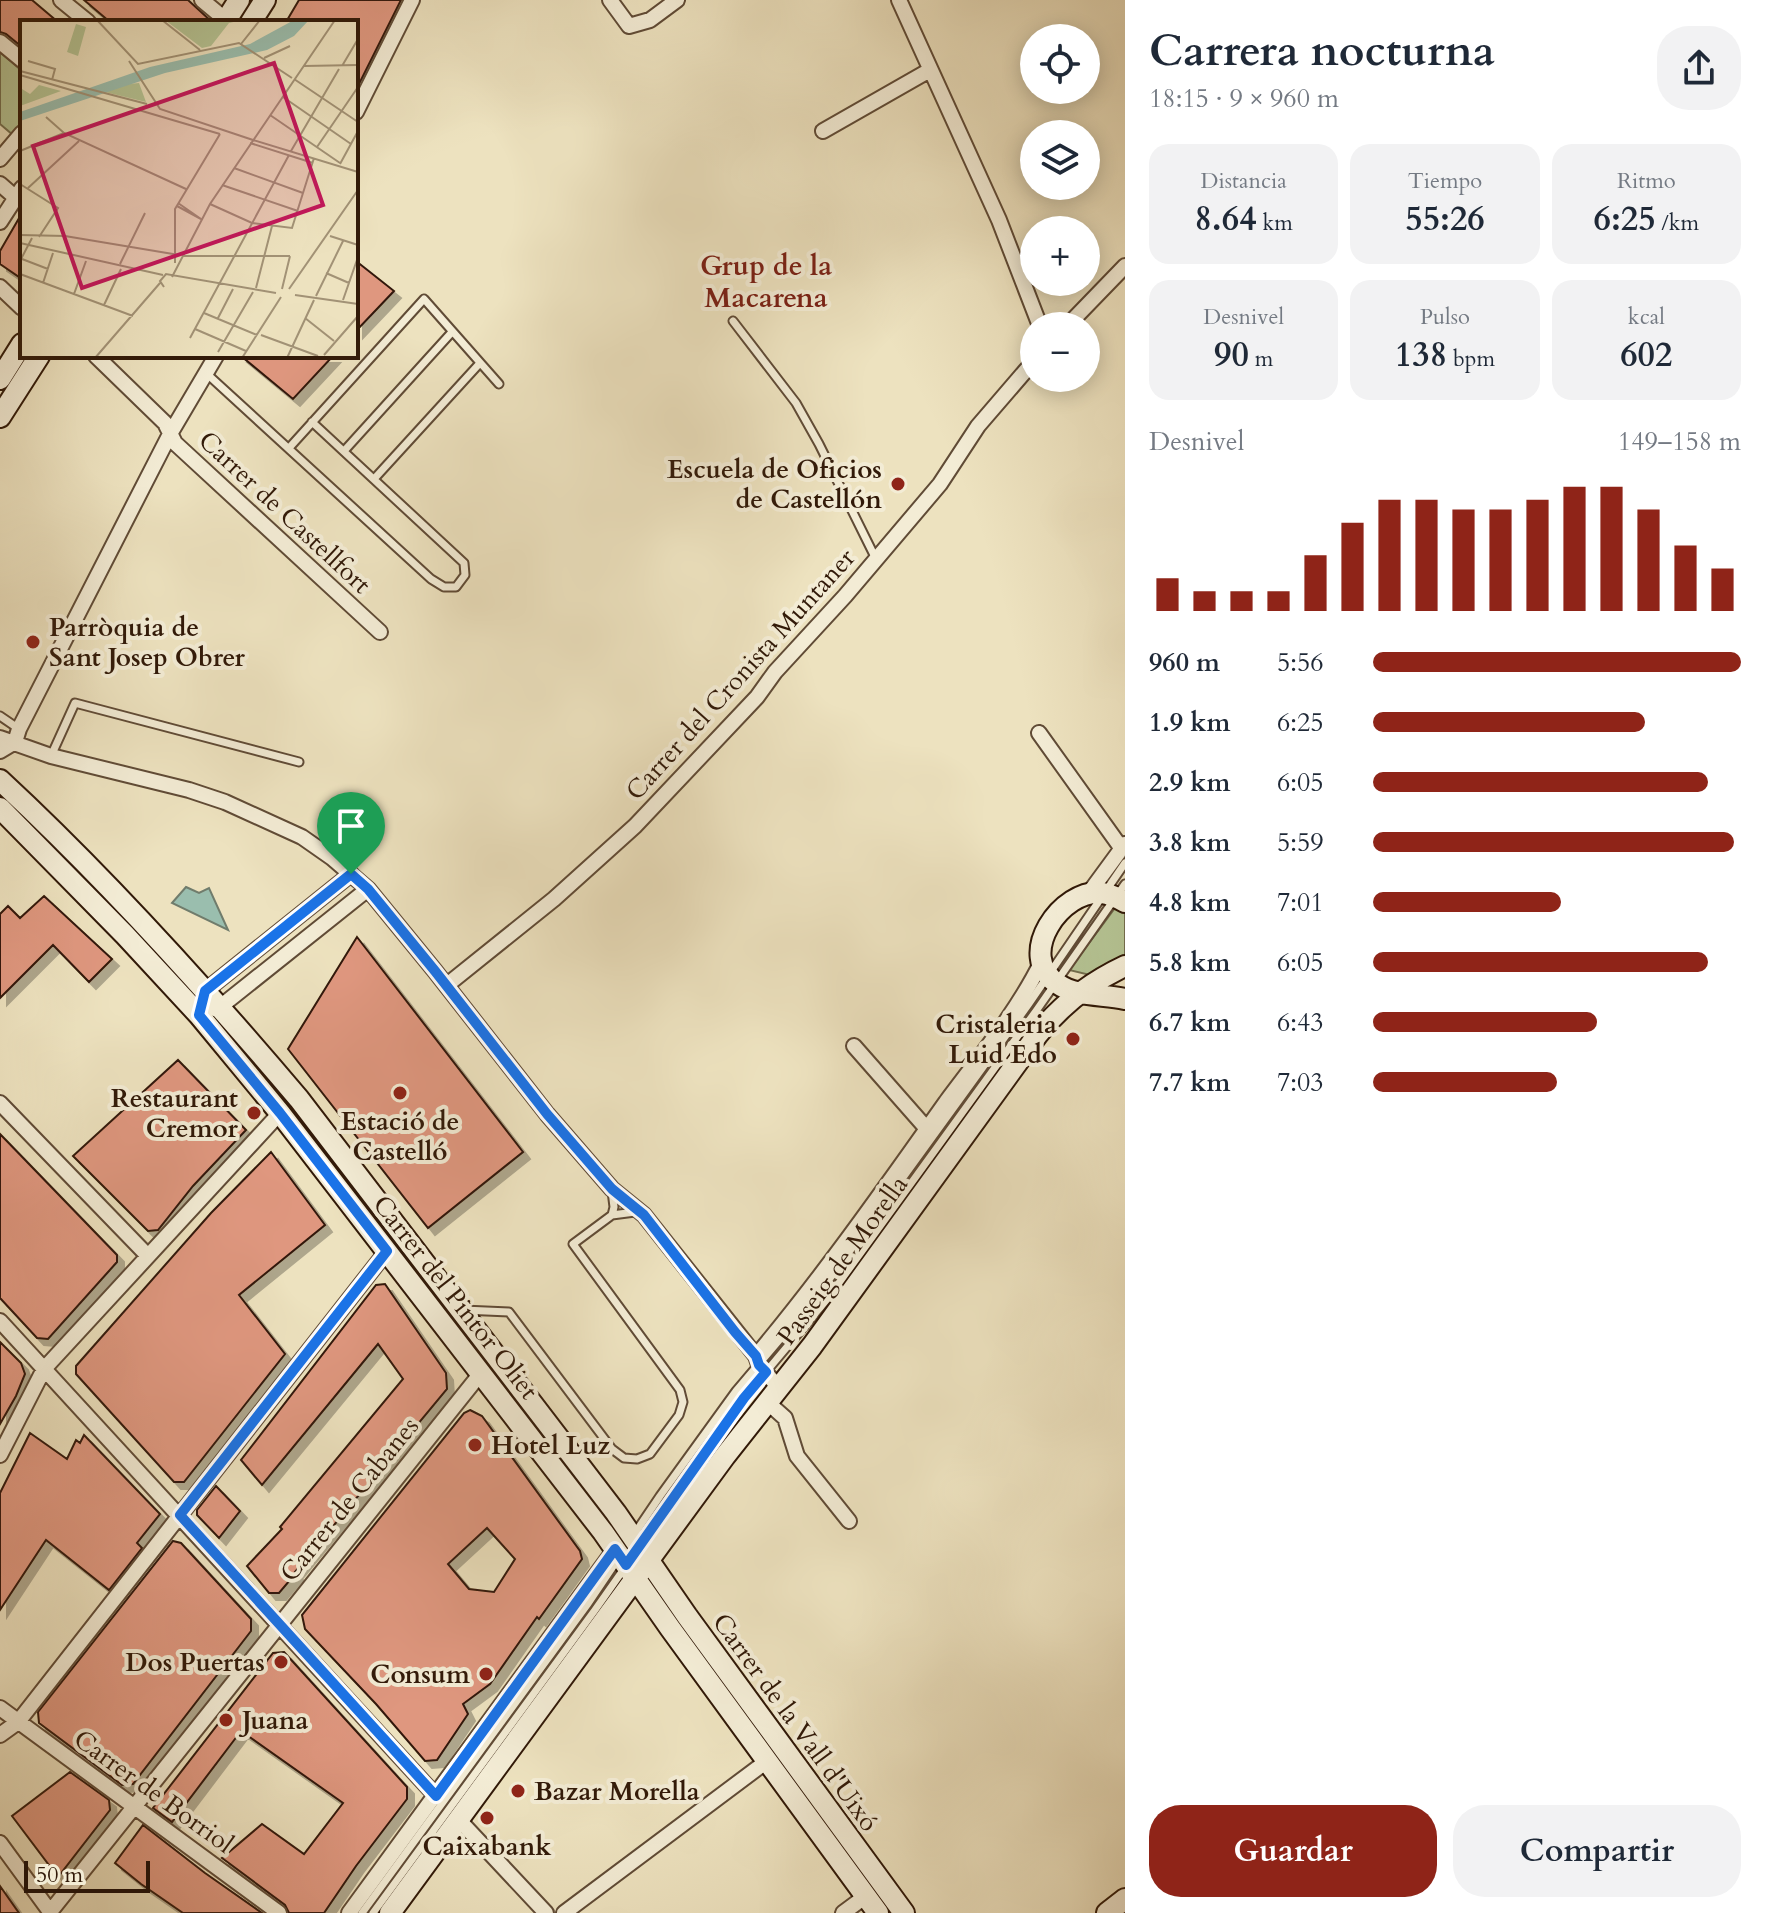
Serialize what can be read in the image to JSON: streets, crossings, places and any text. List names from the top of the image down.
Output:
{
  "streets": {
    "main road": ["Passeig de Morella", "Carrer del Pintor Oliet", "Carrer de la Vall d'Uixó"],
    "street": [
      "Carrer de Castellfort",
      "Carrer del Cronista Muntaner",
      "Carrer de Cabanes",
      "Carrer de Borriol"
    ]
  },
  "crossings": [
    ["Passeig de Morella", "Carrer del Pintor Oliet"],
    ["Passeig de Morella", "Carrer de la Vall d'Uixó"],
    ["Carrer del Pintor Oliet", "Carrer de Cabanes"],
    ["Carrer del Pintor Oliet", "Carrer de la Vall d'Uixó"],
    ["Carrer de Cabanes", "Carrer de Borriol"]
  ],
  "districts": ["Grup de la Macarena"],
  "places": [
    "Escuela de Oficios de Castellón",
    "Parròquia de Sant Josep Obrer",
    "Cristaleria Luid Edo",
    "Estació de Castelló",
    "Restaurant Cremor",
    "Hotel Luz",
    "Dos Puertas",
    "Consum",
    "Juana",
    "Bazar Morella",
    "Caixabank"
  ],
  "scale_bar": "50 m",
  "page": {
    "heading": ["Carrera nocturna", "18:15 · 9 × 960 m"],
    "map_buttons": ["+", "−"],
    "stats": [
      ["Distancia", "8.64 km"],
      ["Tiempo", "55:26"],
      ["Ritmo", "6:25 /km"],
      ["Desnivel", "90 m"],
      ["Pulso", "138 bpm"],
      ["kcal", "602"]
    ],
    "chart": ["Desnivel", "149–158 m"],
    "list": [
      {
        "name": "960 m",
        "note": "5:56"
      },
      {
        "name": "1.9 km",
        "note": "6:25"
      },
      {
        "name": "2.9 km",
        "note": "6:05"
      },
      {
        "name": "3.8 km",
        "note": "5:59"
      },
      {
        "name": "4.8 km",
        "note": "7:01"
      },
      {
        "name": "5.8 km",
        "note": "6:05"
      },
      {
        "name": "6.7 km",
        "note": "6:43"
      },
      {
        "name": "7.7 km",
        "note": "7:03"
      }
    ],
    "buttons": ["Guardar", "Compartir"],
    "scale": "50 m"
  }
}
